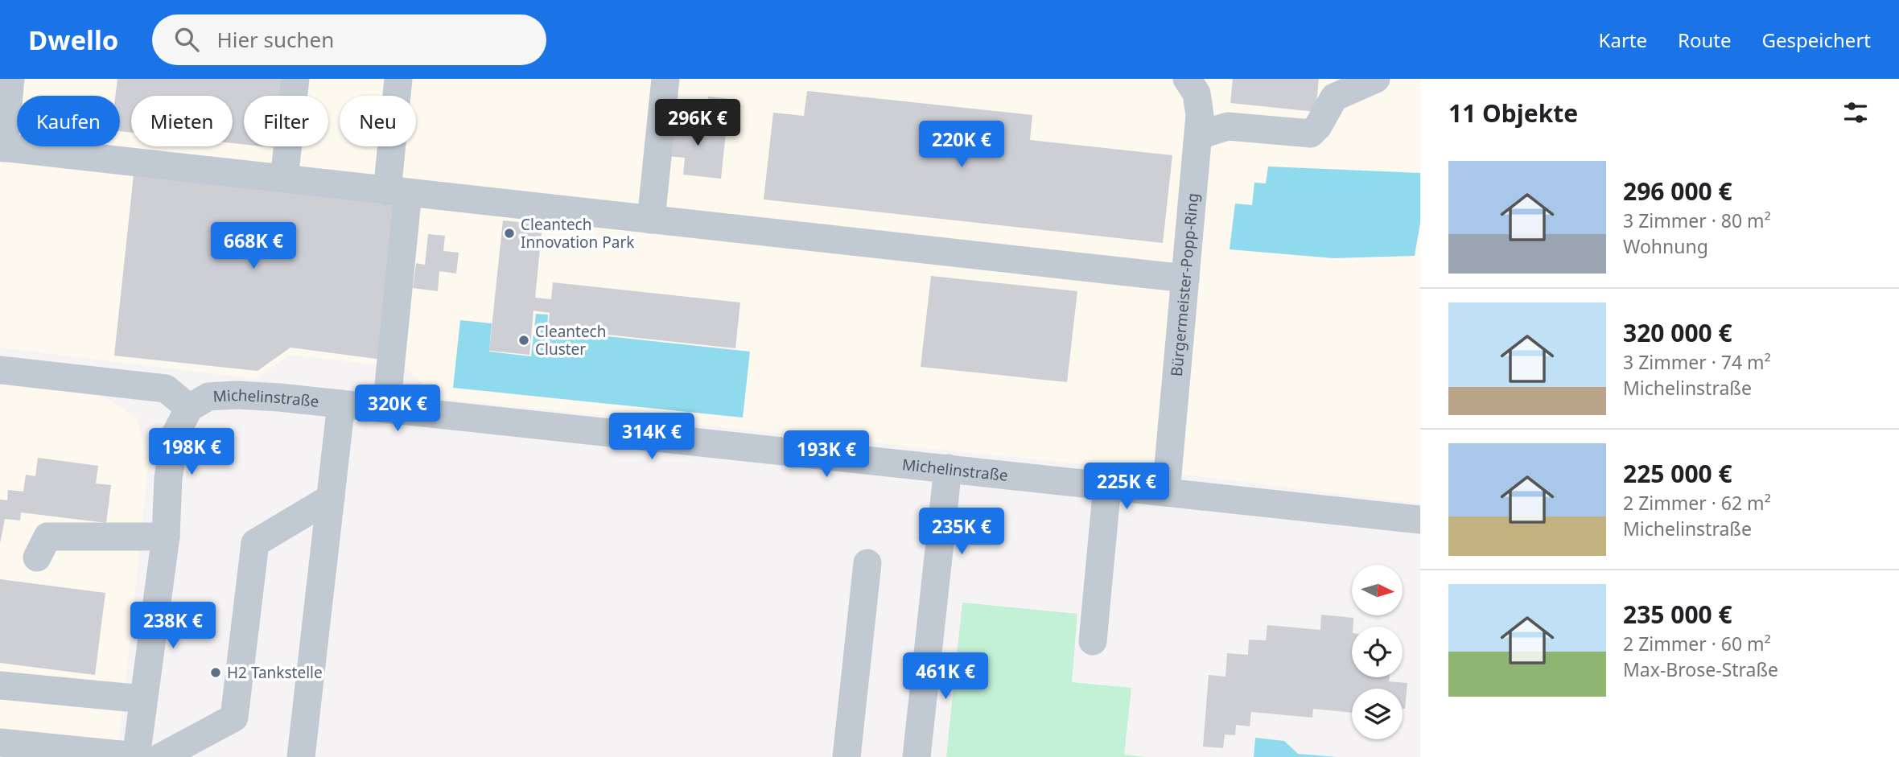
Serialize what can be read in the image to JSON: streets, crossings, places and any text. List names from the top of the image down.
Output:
{
  "streets": {
    "street": ["Bürgermeister-Popp-Ring", "Michelinstraße"]
  },
  "crossings": [
    ["Bürgermeister-Popp-Ring", "Michelinstraße"]
  ],
  "places": ["Cleantech Innovation Park", "Cleantech Cluster", "H2 Tankstelle"],
  "north": "right",
  "page": {
    "header": "Dwello",
    "search": "Hier suchen",
    "nav": ["Karte", "Route", "Gespeichert"],
    "heading": "11 Objekte",
    "chip": [
      "Kaufen",
      "Mieten",
      "Filter",
      "Neu"
    ],
    "price": [
      "296K €",
      "220K €",
      "668K €",
      "320K €",
      "314K €",
      "198K €",
      "193K €",
      "225K €",
      "235K €",
      "238K €",
      "461K €"
    ],
    "list": [
      {
        "name": "296 000 €",
        "note": "3 Zimmer · 80 m² · Wohnung"
      },
      {
        "name": "320 000 €",
        "note": "3 Zimmer · 74 m² · Michelinstraße"
      },
      {
        "name": "225 000 €",
        "note": "2 Zimmer · 62 m² · Michelinstraße"
      },
      {
        "name": "235 000 €",
        "note": "2 Zimmer · 60 m² · Max-Brose-Straße"
      }
    ]
  }
}
